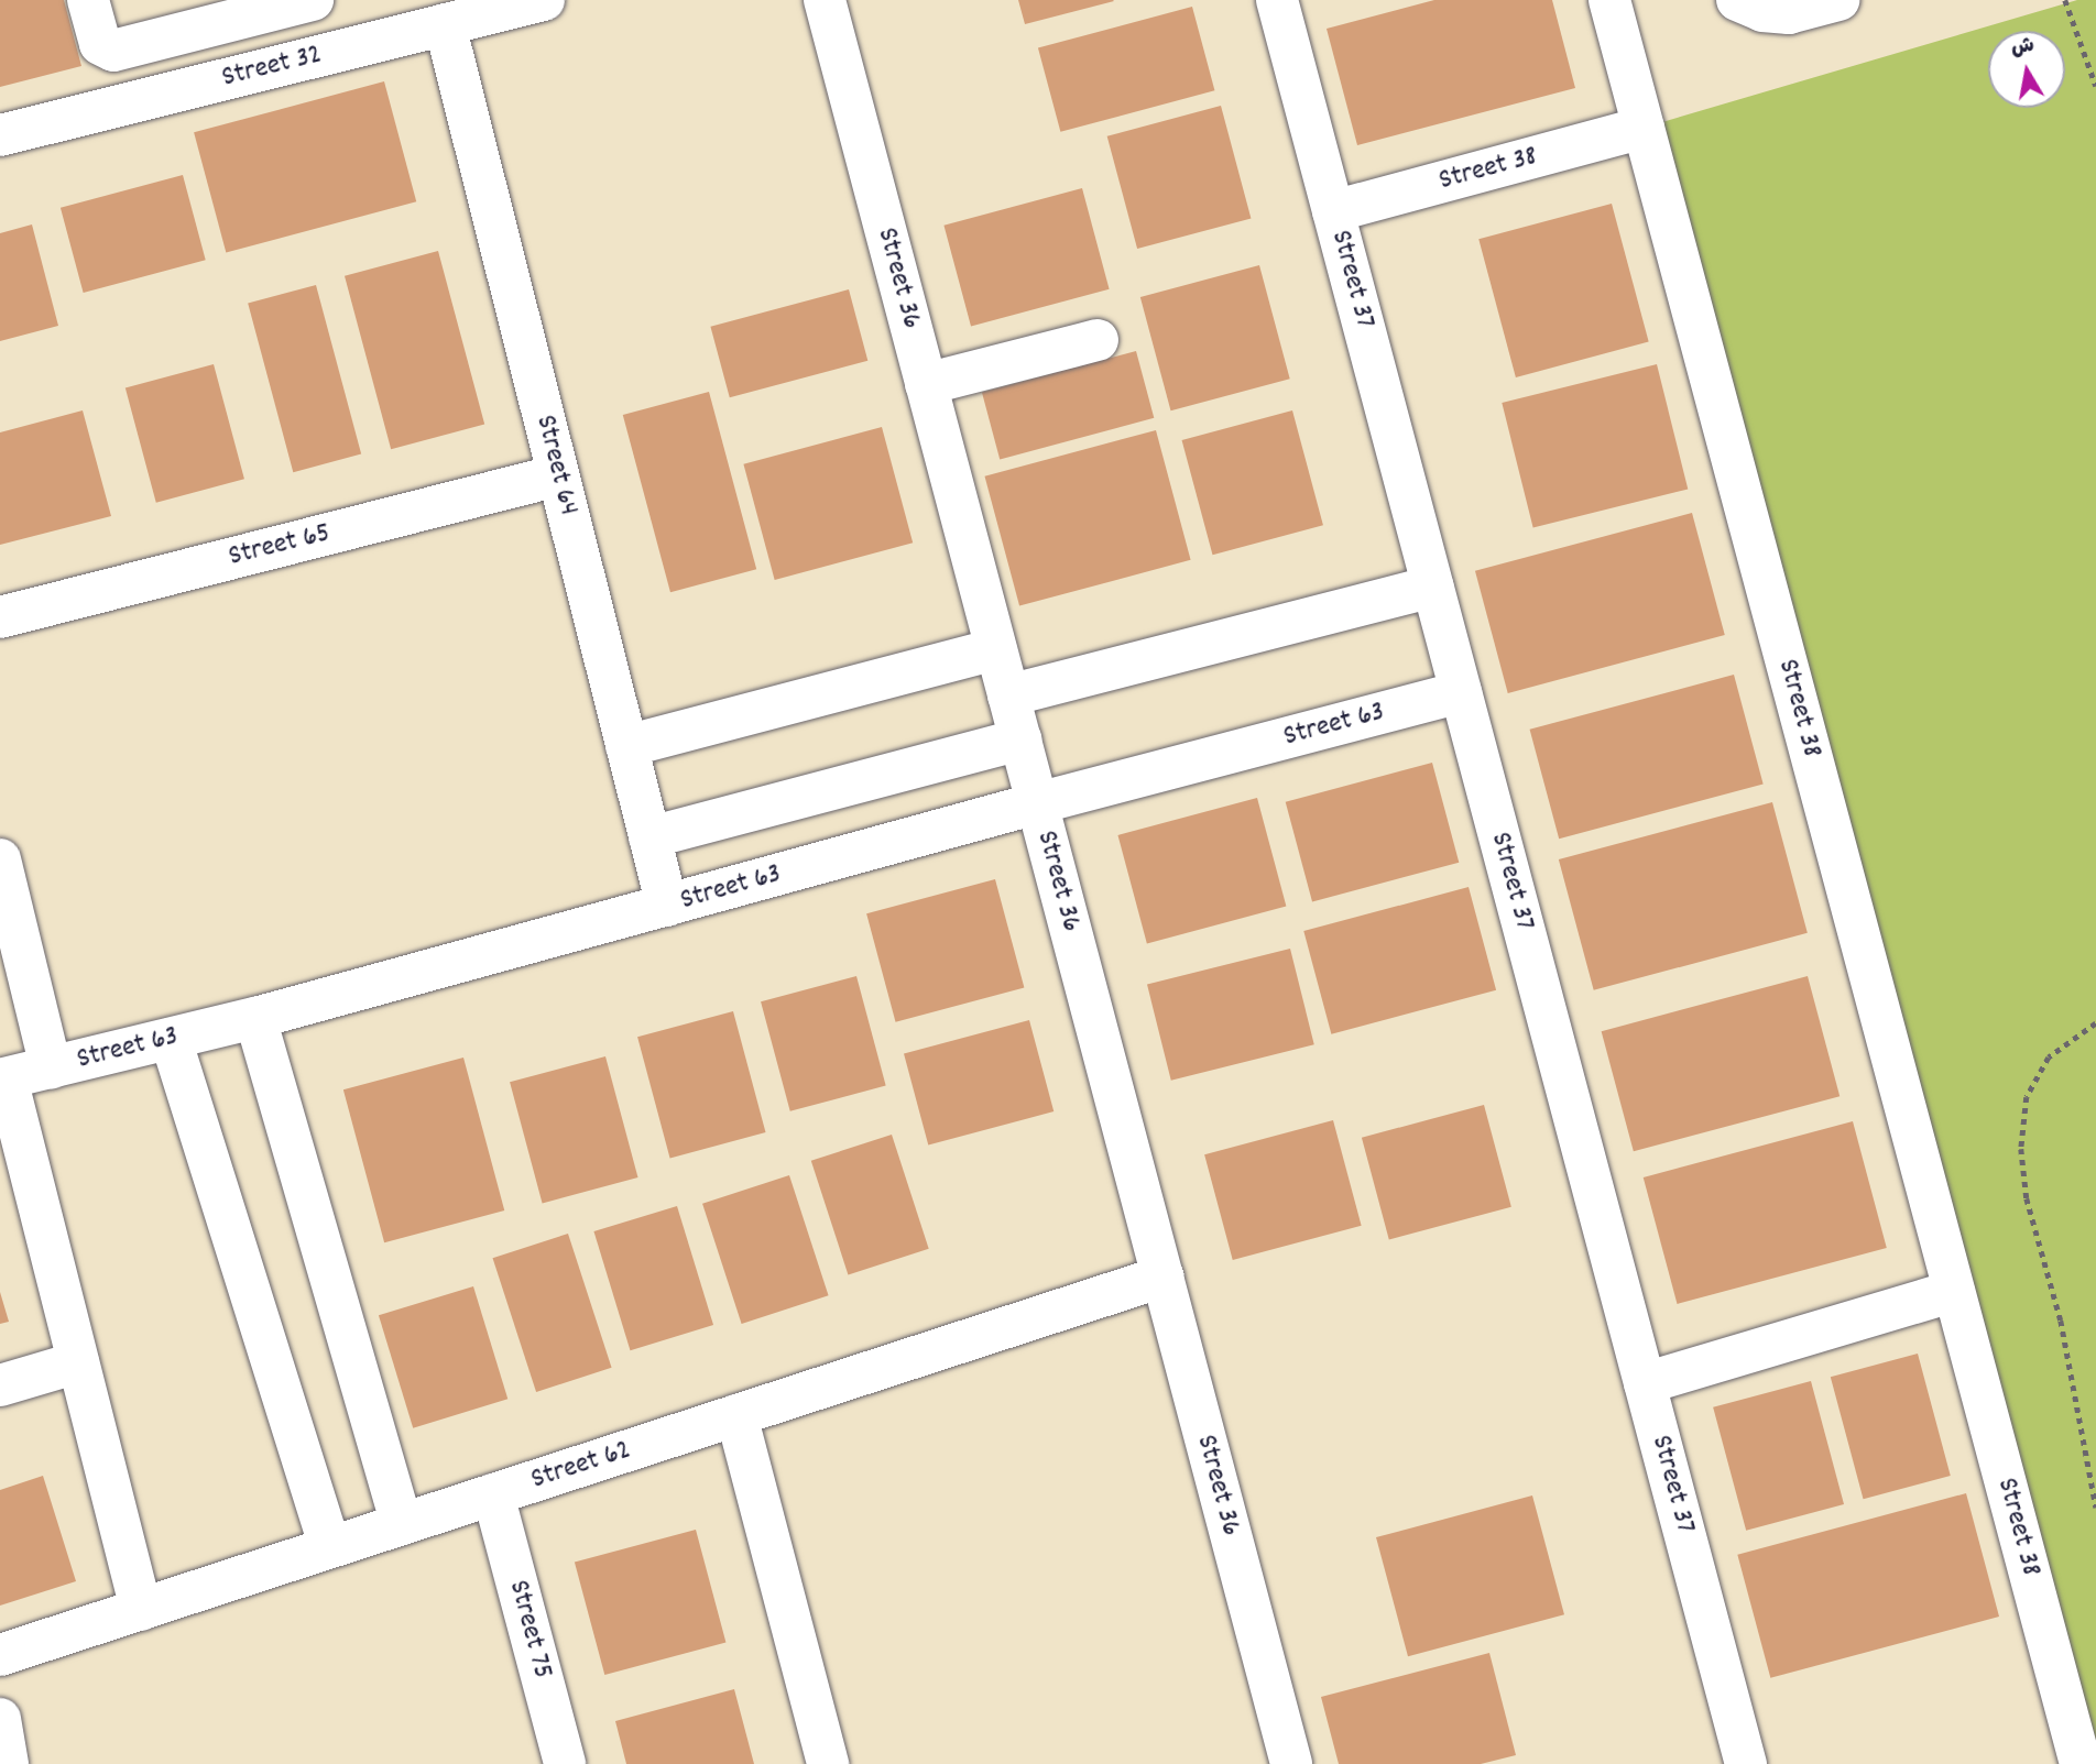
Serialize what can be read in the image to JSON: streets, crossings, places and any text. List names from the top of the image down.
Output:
{
  "streets": {
    "street": [
      "Street 32",
      "Street 38",
      "Street 36",
      "Street 37",
      "Street 64",
      "Street 65",
      "Street 63",
      "Street 62",
      "Street 75"
    ]
  },
  "crossings": [
    ["Street 32", "Street 64"],
    ["Street 38", "Street 37"],
    ["Street 36", "Street 63"],
    ["Street 36", "Street 62"],
    ["Street 37", "Street 63"],
    ["Street 64", "Street 65"],
    ["Street 64", "Street 63"],
    ["Street 62", "Street 75"]
  ],
  "north": "top"
}
